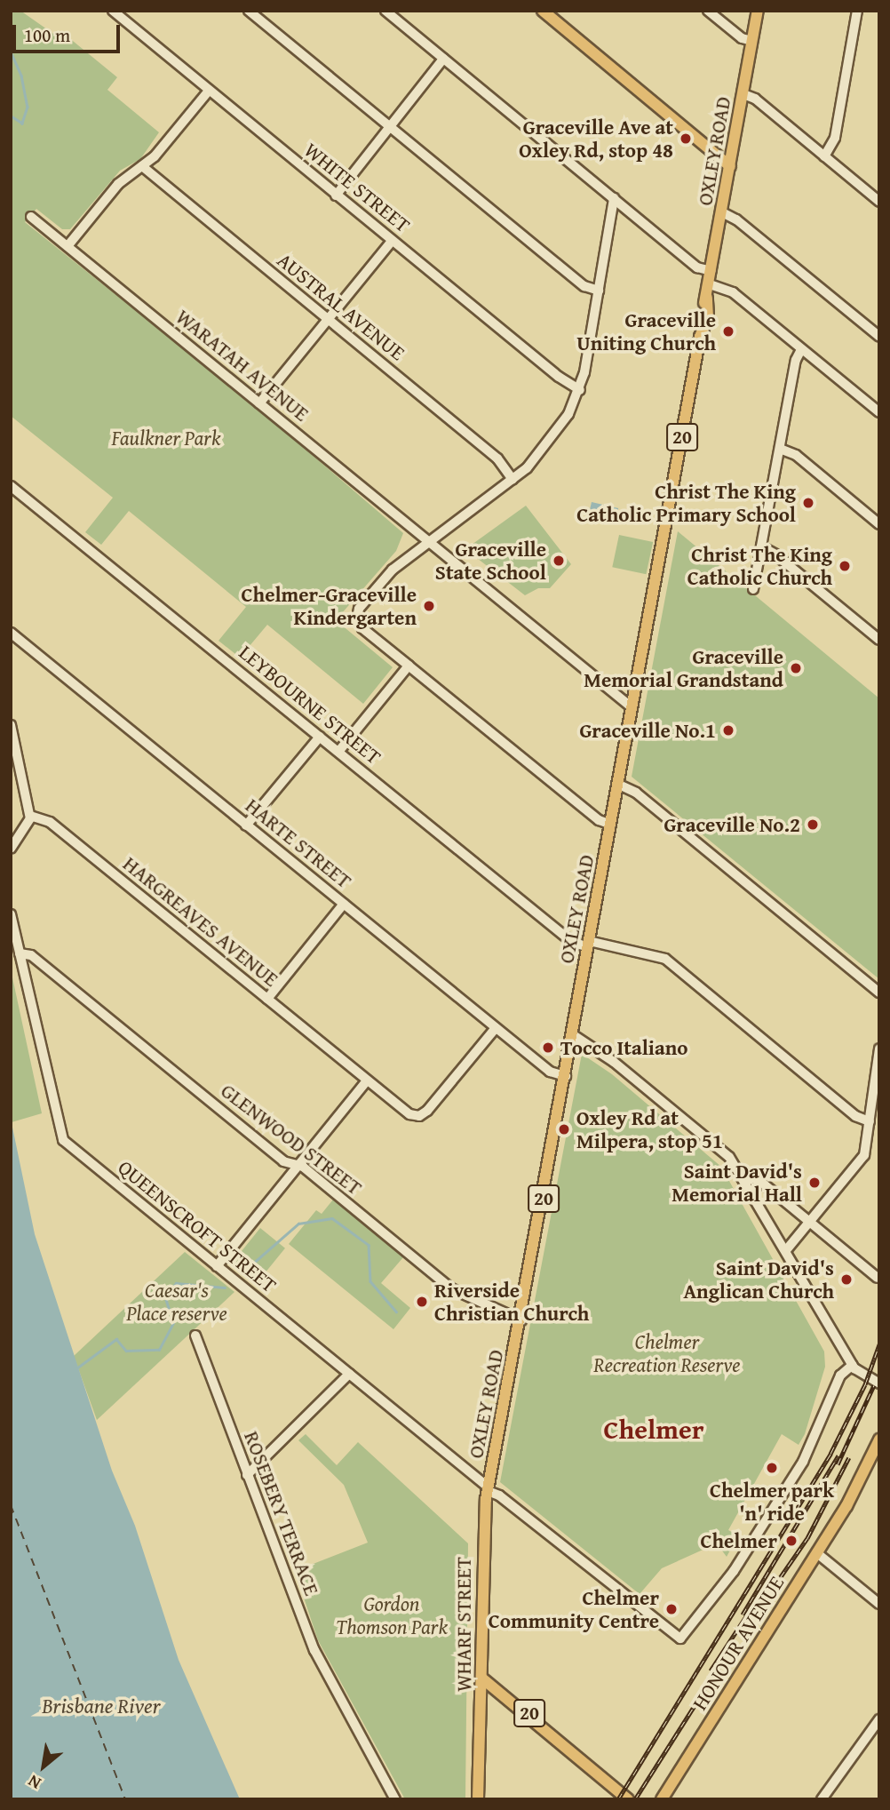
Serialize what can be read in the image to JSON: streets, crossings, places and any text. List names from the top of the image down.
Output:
{
  "streets": {
    "main road": [
      "OXLEY ROAD",
      "20",
      "WHARF STREET",
      "HONOUR AVENUE"
    ],
    "street": [
      "WHITE STREET",
      "AUSTRAL AVENUE",
      "WARATAH AVENUE",
      "LEYBOURNE STREET",
      "HARTE STREET",
      "HARGREAVES AVENUE",
      "GLENWOOD STREET",
      "QUEENSCROFT STREET",
      "ROSEBERY TERRACE"
    ]
  },
  "crossings": [
    ["OXLEY ROAD", "WARATAH AVENUE"],
    ["OXLEY ROAD", "LEYBOURNE STREET"],
    ["OXLEY ROAD", "HARTE STREET"],
    ["OXLEY ROAD", "GLENWOOD STREET"],
    ["OXLEY ROAD", "QUEENSCROFT STREET"],
    ["OXLEY ROAD", "WHARF STREET"],
    ["20", "WHARF STREET"],
    ["HARTE STREET", "HARGREAVES AVENUE"],
    ["GLENWOOD STREET", "QUEENSCROFT STREET"],
    ["QUEENSCROFT STREET", "WHARF STREET"]
  ],
  "districts": ["Chelmer"],
  "water": ["Brisbane River"],
  "parks": [
    "Faulkner Park",
    "Caesar's Place reserve",
    "Chelmer Recreation Reserve",
    "Gordon Thomson Park"
  ],
  "places": [
    "Graceville Ave at Oxley Rd, stop 48",
    "Graceville Uniting Church",
    "Christ The King Catholic Primary School",
    "Graceville State School",
    "Christ The King Catholic Church",
    "Chelmer-Graceville Kindergarten",
    "Graceville Memorial Grandstand",
    "Graceville No.1",
    "Graceville No.2",
    "Tocco Italiano",
    "Oxley Rd at Milpera, stop 51",
    "Saint David's Memorial Hall",
    "Saint David's Anglican Church",
    "Riverside Christian Church",
    "Chelmer park 'n' ride",
    "Chelmer",
    "Chelmer Community Centre"
  ],
  "scale_bar": "100 m",
  "north": "bottom left"
}
